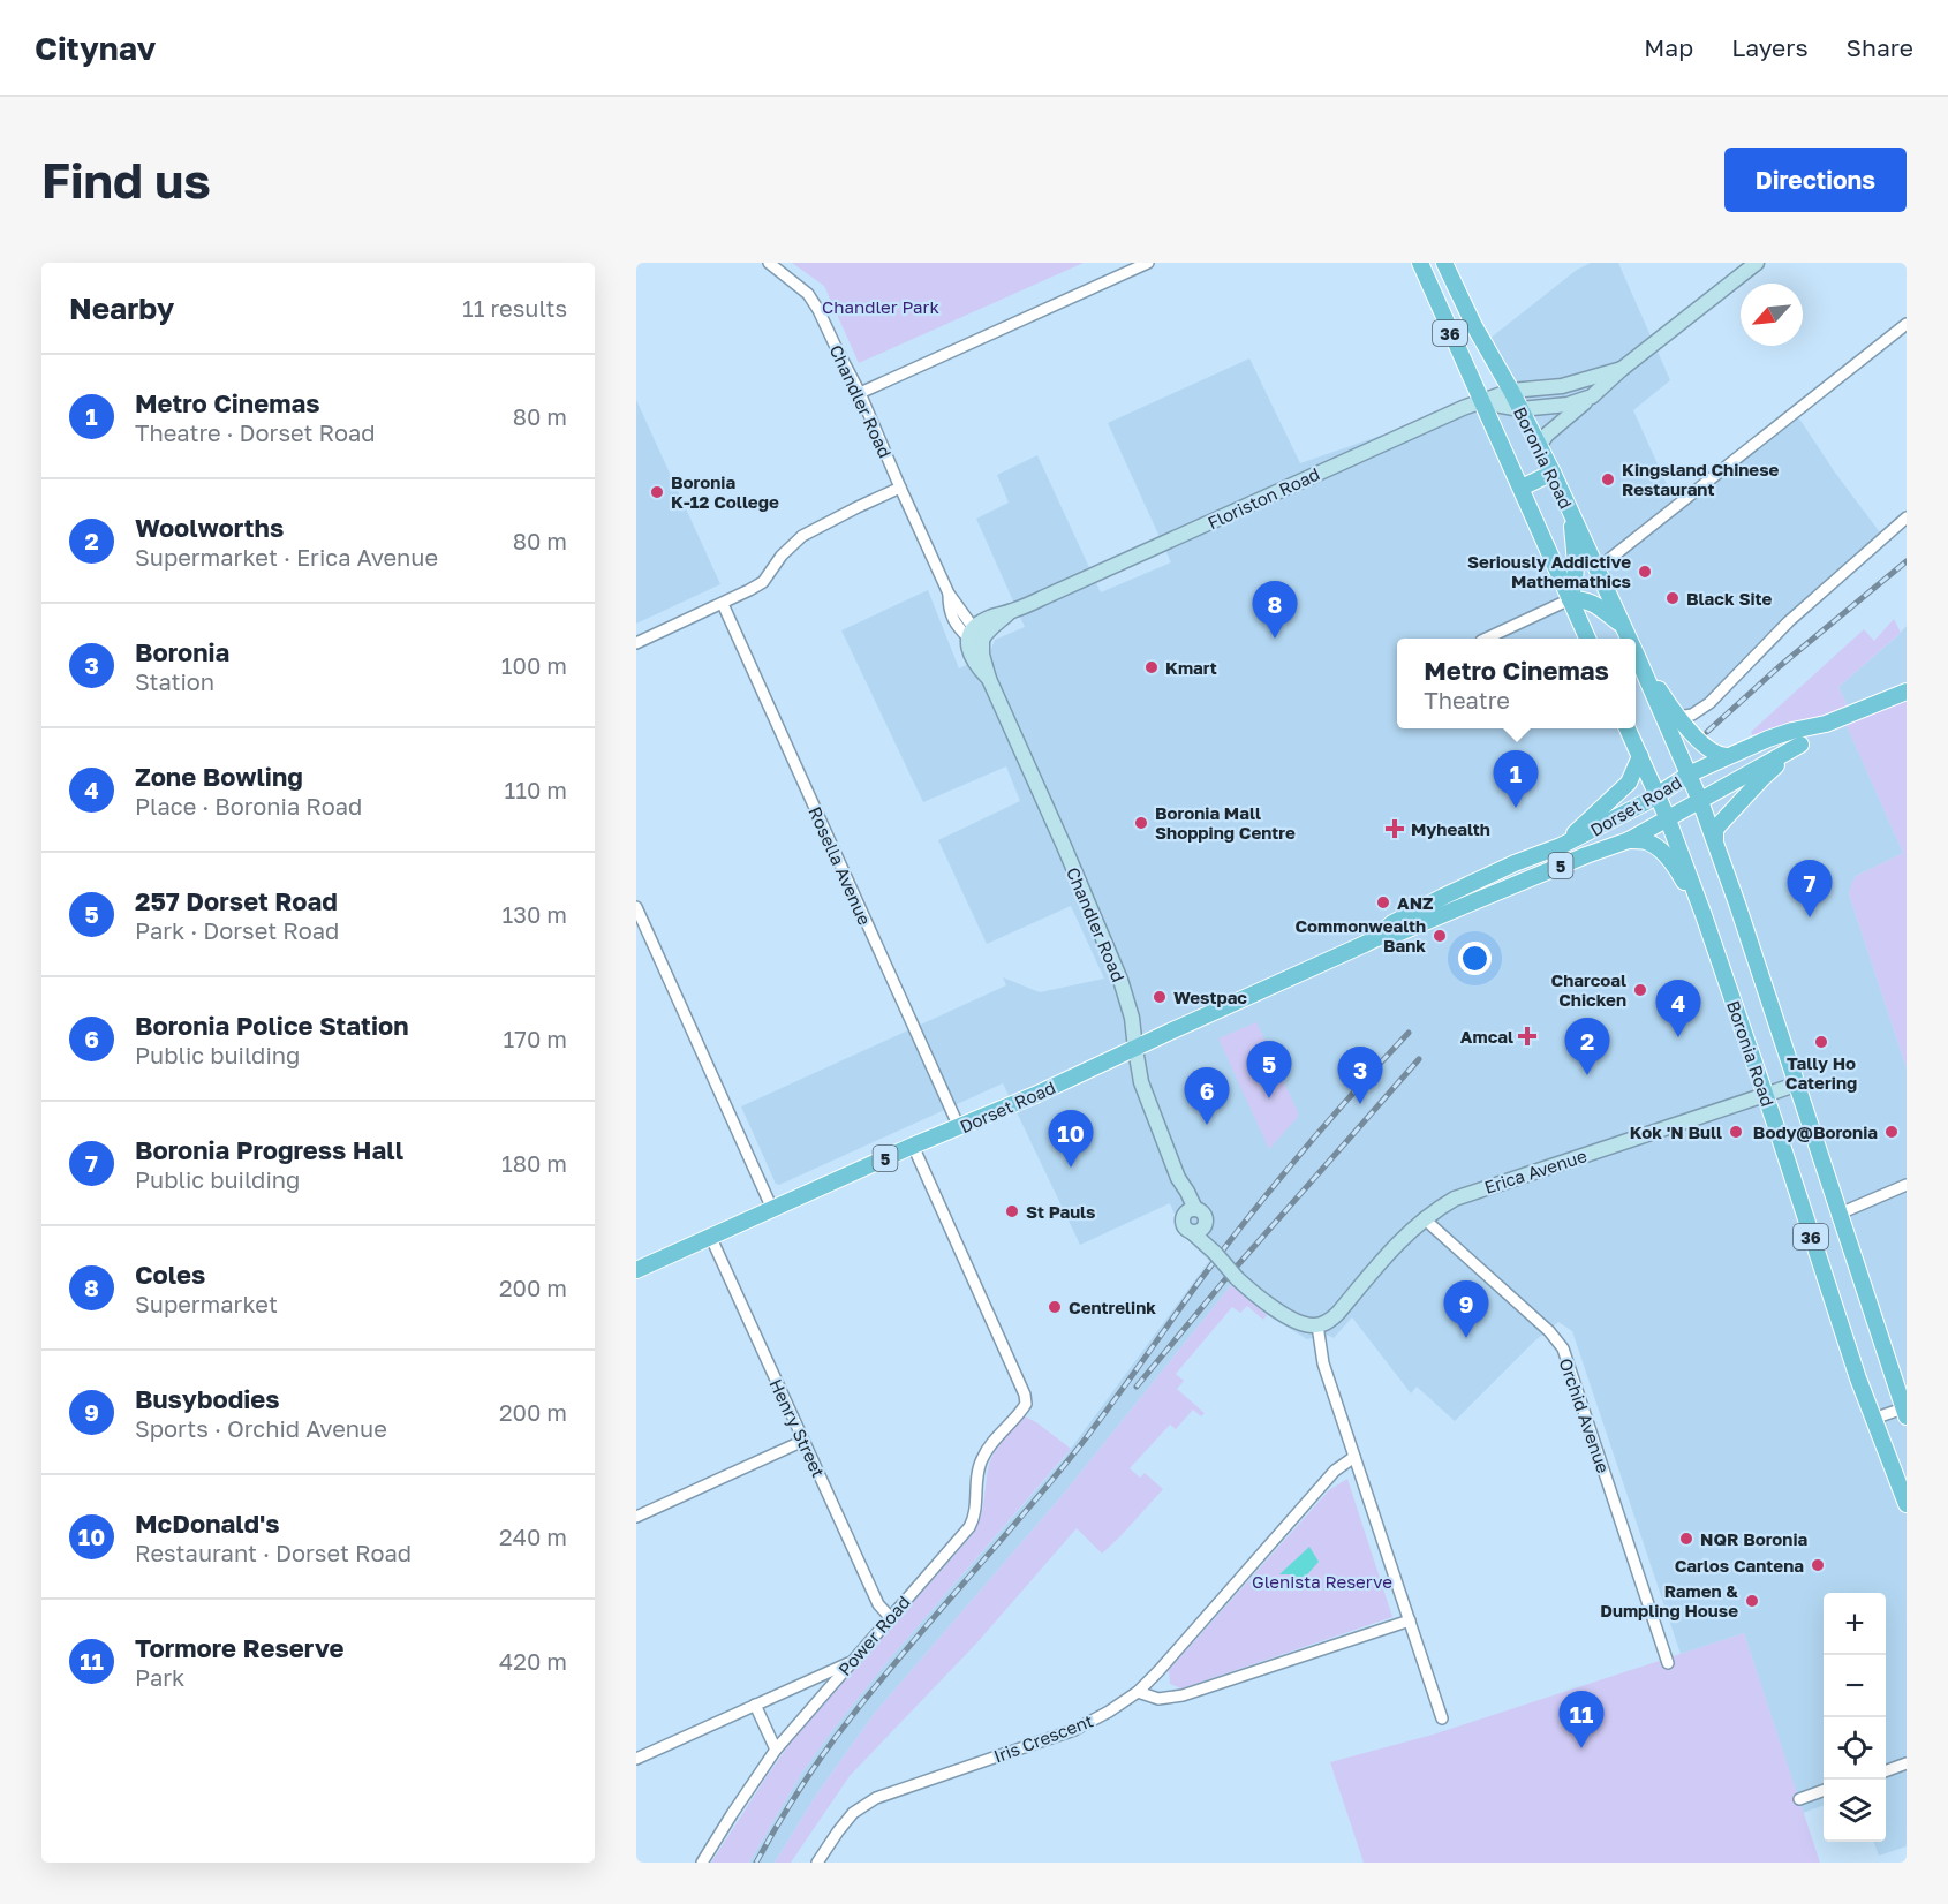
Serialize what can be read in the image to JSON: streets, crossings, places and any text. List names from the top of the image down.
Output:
{
  "streets": {
    "main road": [
      "36",
      "Chandler Road",
      "Boronia Road",
      "Floriston Road",
      "Dorset Road",
      "5",
      "Erica Avenue"
    ],
    "street": [
      "Rosella Avenue",
      "Orchid Avenue",
      "Henry Street",
      "Power Road",
      "Iris Crescent"
    ]
  },
  "crossings": [
    ["Chandler Road", "Floriston Road"],
    ["Chandler Road", "Dorset Road"],
    ["Boronia Road", "Floriston Road"],
    ["Boronia Road", "Dorset Road"],
    ["Boronia Road", "Erica Avenue"],
    ["Dorset Road", "Rosella Avenue"],
    ["Dorset Road", "Henry Street"],
    ["Dorset Road", "Power Road"],
    ["Erica Avenue", "Orchid Avenue"],
    ["Henry Street", "Power Road"]
  ],
  "parks": ["Chandler Park", "Glenista Reserve"],
  "places": {
    "other": [
      "Kingsland Chinese Restaurant",
      "Boronia K-12 College",
      "Seriously Addictive Mathemathics",
      "Black Site",
      "Kmart",
      "Boronia Mall Shopping Centre",
      "ANZ",
      "Commonwealth Bank",
      "Charcoal Chicken",
      "Westpac",
      "Tally Ho Catering",
      "Kok 'N Bull",
      "Body@Boronia",
      "St Pauls",
      "Centrelink",
      "NQR Boronia",
      "Carlos Cantena",
      "Ramen & Dumpling House"
    ],
    "health": ["Myhealth", "Amcal"]
  },
  "north": "bottom left",
  "page": {
    "header": "Citynav",
    "nav": ["Map", "Layers", "Share"],
    "buttons": "Directions",
    "title": "Find us",
    "heading": ["Nearby", "11 results"],
    "list": [
      {
        "mark": "1",
        "name": "Metro Cinemas",
        "note": "Theatre · Dorset Road",
        "value": "80 m"
      },
      {
        "mark": "2",
        "name": "Woolworths",
        "note": "Supermarket · Erica Avenue",
        "value": "80 m"
      },
      {
        "mark": "3",
        "name": "Boronia",
        "note": "Station",
        "value": "100 m"
      },
      {
        "mark": "4",
        "name": "Zone Bowling",
        "note": "Place · Boronia Road",
        "value": "110 m"
      },
      {
        "mark": "5",
        "name": "257 Dorset Road",
        "note": "Park · Dorset Road",
        "value": "130 m"
      },
      {
        "mark": "6",
        "name": "Boronia Police Station",
        "note": "Public building",
        "value": "170 m"
      },
      {
        "mark": "7",
        "name": "Boronia Progress Hall",
        "note": "Public building",
        "value": "180 m"
      },
      {
        "mark": "8",
        "name": "Coles",
        "note": "Supermarket",
        "value": "200 m"
      },
      {
        "mark": "9",
        "name": "Busybodies",
        "note": "Sports · Orchid Avenue",
        "value": "200 m"
      },
      {
        "mark": "10",
        "name": "McDonald's",
        "note": "Restaurant · Dorset Road",
        "value": "240 m"
      },
      {
        "mark": "11",
        "name": "Tormore Reserve",
        "note": "Park",
        "value": "420 m"
      }
    ],
    "pins": [
      "8",
      "1",
      "7",
      "4",
      "2",
      "5",
      "3",
      "6",
      "10",
      "9",
      "11"
    ],
    "popup": ["Metro Cinemas", "Theatre"],
    "map_buttons": ["+", "−"]
  }
}
